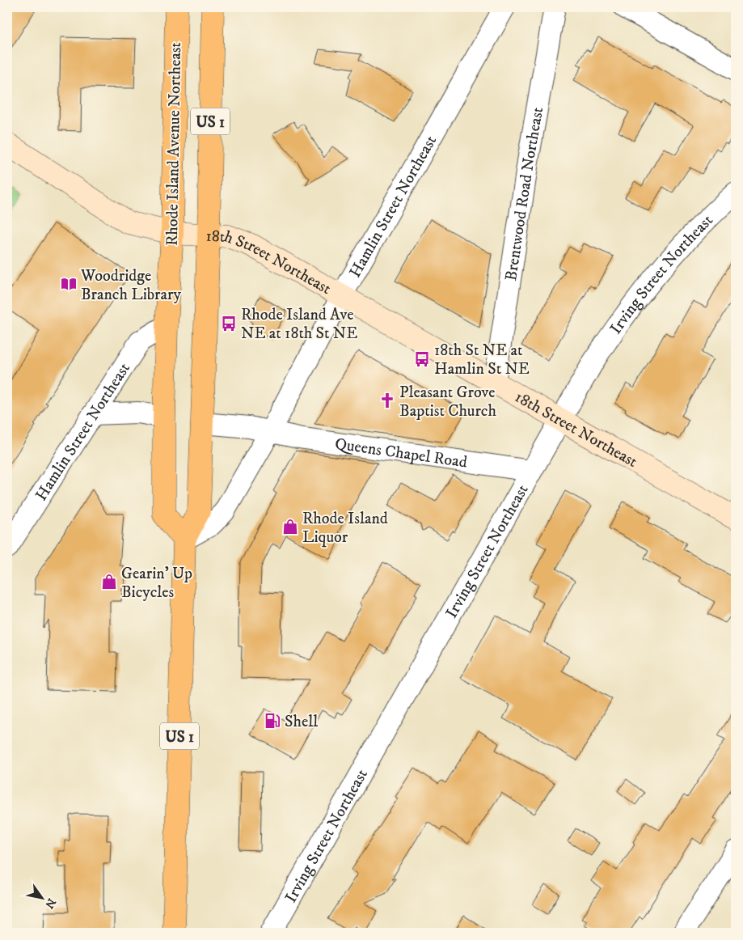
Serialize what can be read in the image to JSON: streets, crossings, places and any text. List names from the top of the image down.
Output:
{
  "streets": {
    "main road": ["US 1", "Rhode Island Avenue Northeast", "18th Street Northeast"],
    "street": [
      "Brentwood Road Northeast",
      "Hamlin Street Northeast",
      "Irving Street Northeast",
      "Queens Chapel Road"
    ]
  },
  "crossings": [
    ["US 1", "Rhode Island Avenue Northeast"],
    ["US 1", "Hamlin Street Northeast"],
    ["US 1", "18th Street Northeast"],
    ["Rhode Island Avenue Northeast", "Hamlin Street Northeast"],
    ["Rhode Island Avenue Northeast", "18th Street Northeast"],
    ["Brentwood Road Northeast", "18th Street Northeast"],
    ["Hamlin Street Northeast", "18th Street Northeast"],
    ["Hamlin Street Northeast", "Queens Chapel Road"],
    ["18th Street Northeast", "Irving Street Northeast"],
    ["Irving Street Northeast", "Queens Chapel Road"]
  ],
  "places": {
    "library": ["Woodridge Branch Library"],
    "bus stop": ["Rhode Island Ave NE at 18th St NE", "18th St NE at Hamlin St NE"],
    "church": ["Pleasant Grove Baptist Church"],
    "shop": ["Rhode Island Liquor", "Gearin' Up Bicycles"],
    "fuel station": ["Shell"]
  },
  "north": "bottom right"
}
